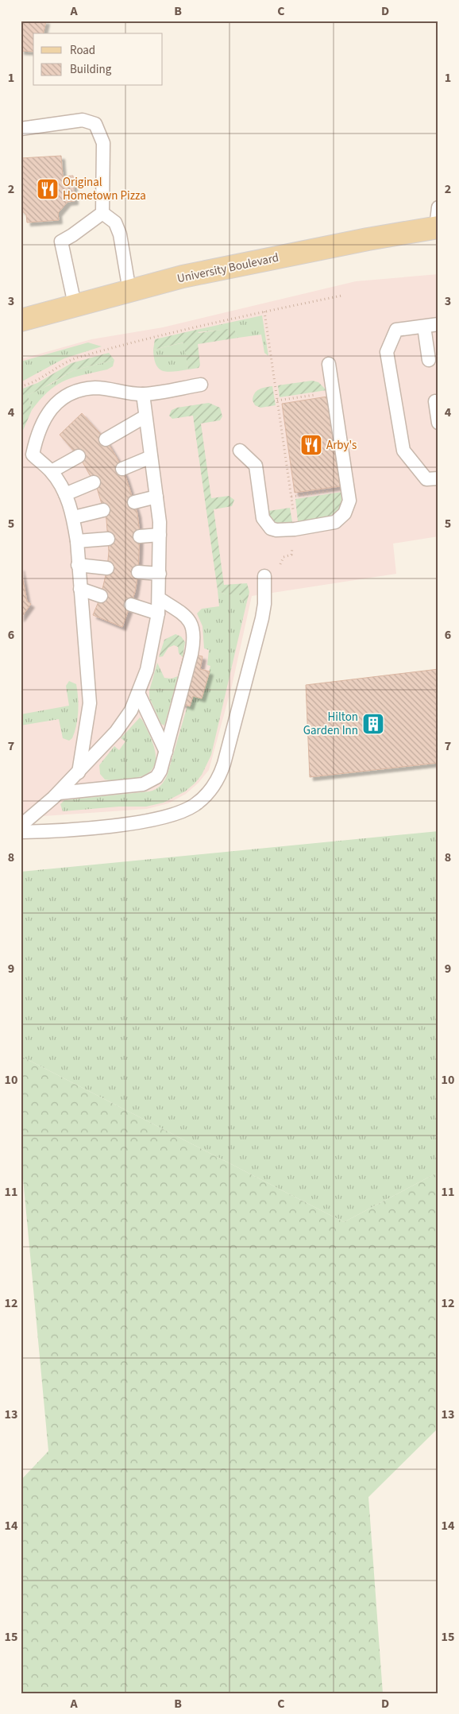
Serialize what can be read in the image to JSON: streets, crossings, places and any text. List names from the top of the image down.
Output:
{
  "streets": {
    "main road": ["University Boulevard"]
  },
  "places": {
    "restaurant": ["Original Hometown Pizza", "Arby's"],
    "building": ["Hilton Garden Inn"]
  },
  "legend": ["Road", "Building"],
  "grid": {
    "columns": [
      "A",
      "B",
      "C",
      "D"
    ],
    "rows": [
      "1",
      "2",
      "3",
      "4",
      "5",
      "6",
      "7",
      "8",
      "9",
      "10",
      "11",
      "12",
      "13",
      "14",
      "15"
    ]
  }
}
